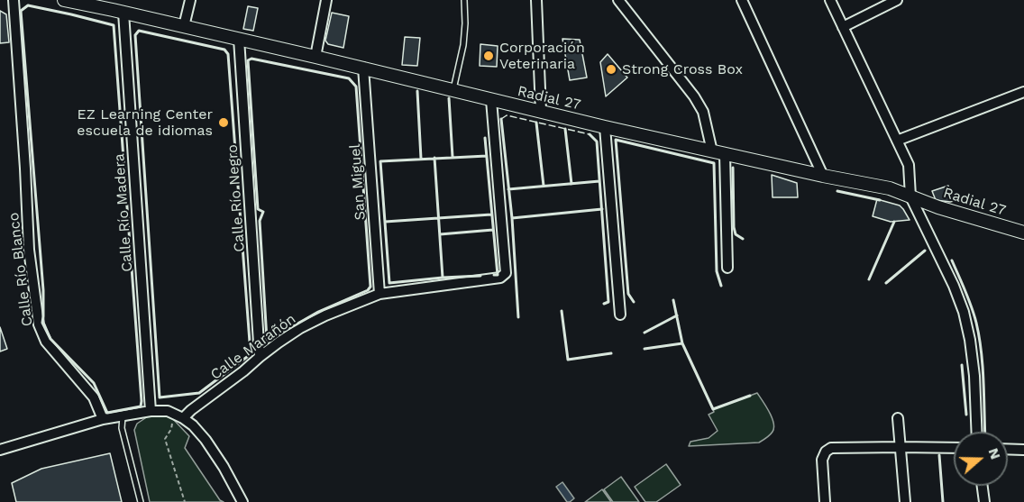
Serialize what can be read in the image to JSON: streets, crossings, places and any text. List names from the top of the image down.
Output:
{
  "streets": {
    "street": [
      "Radial 27",
      "San Miguel",
      "Calle Río Negro",
      "Calle Río Madera",
      "Calle Río Blanco",
      "Calle Marañón"
    ]
  },
  "crossings": [
    ["Radial 27", "San Miguel"],
    ["Radial 27", "Calle Río Negro"],
    ["Radial 27", "Calle Río Madera"],
    ["Radial 27", "Calle Marañón"],
    ["San Miguel", "Calle Marañón"],
    ["Calle Río Negro", "Calle Marañón"]
  ],
  "places": ["Corporación Veterinaria", "Strong Cross Box", "EZ Learning Center escuela de idiomas"],
  "north": "right"
}
